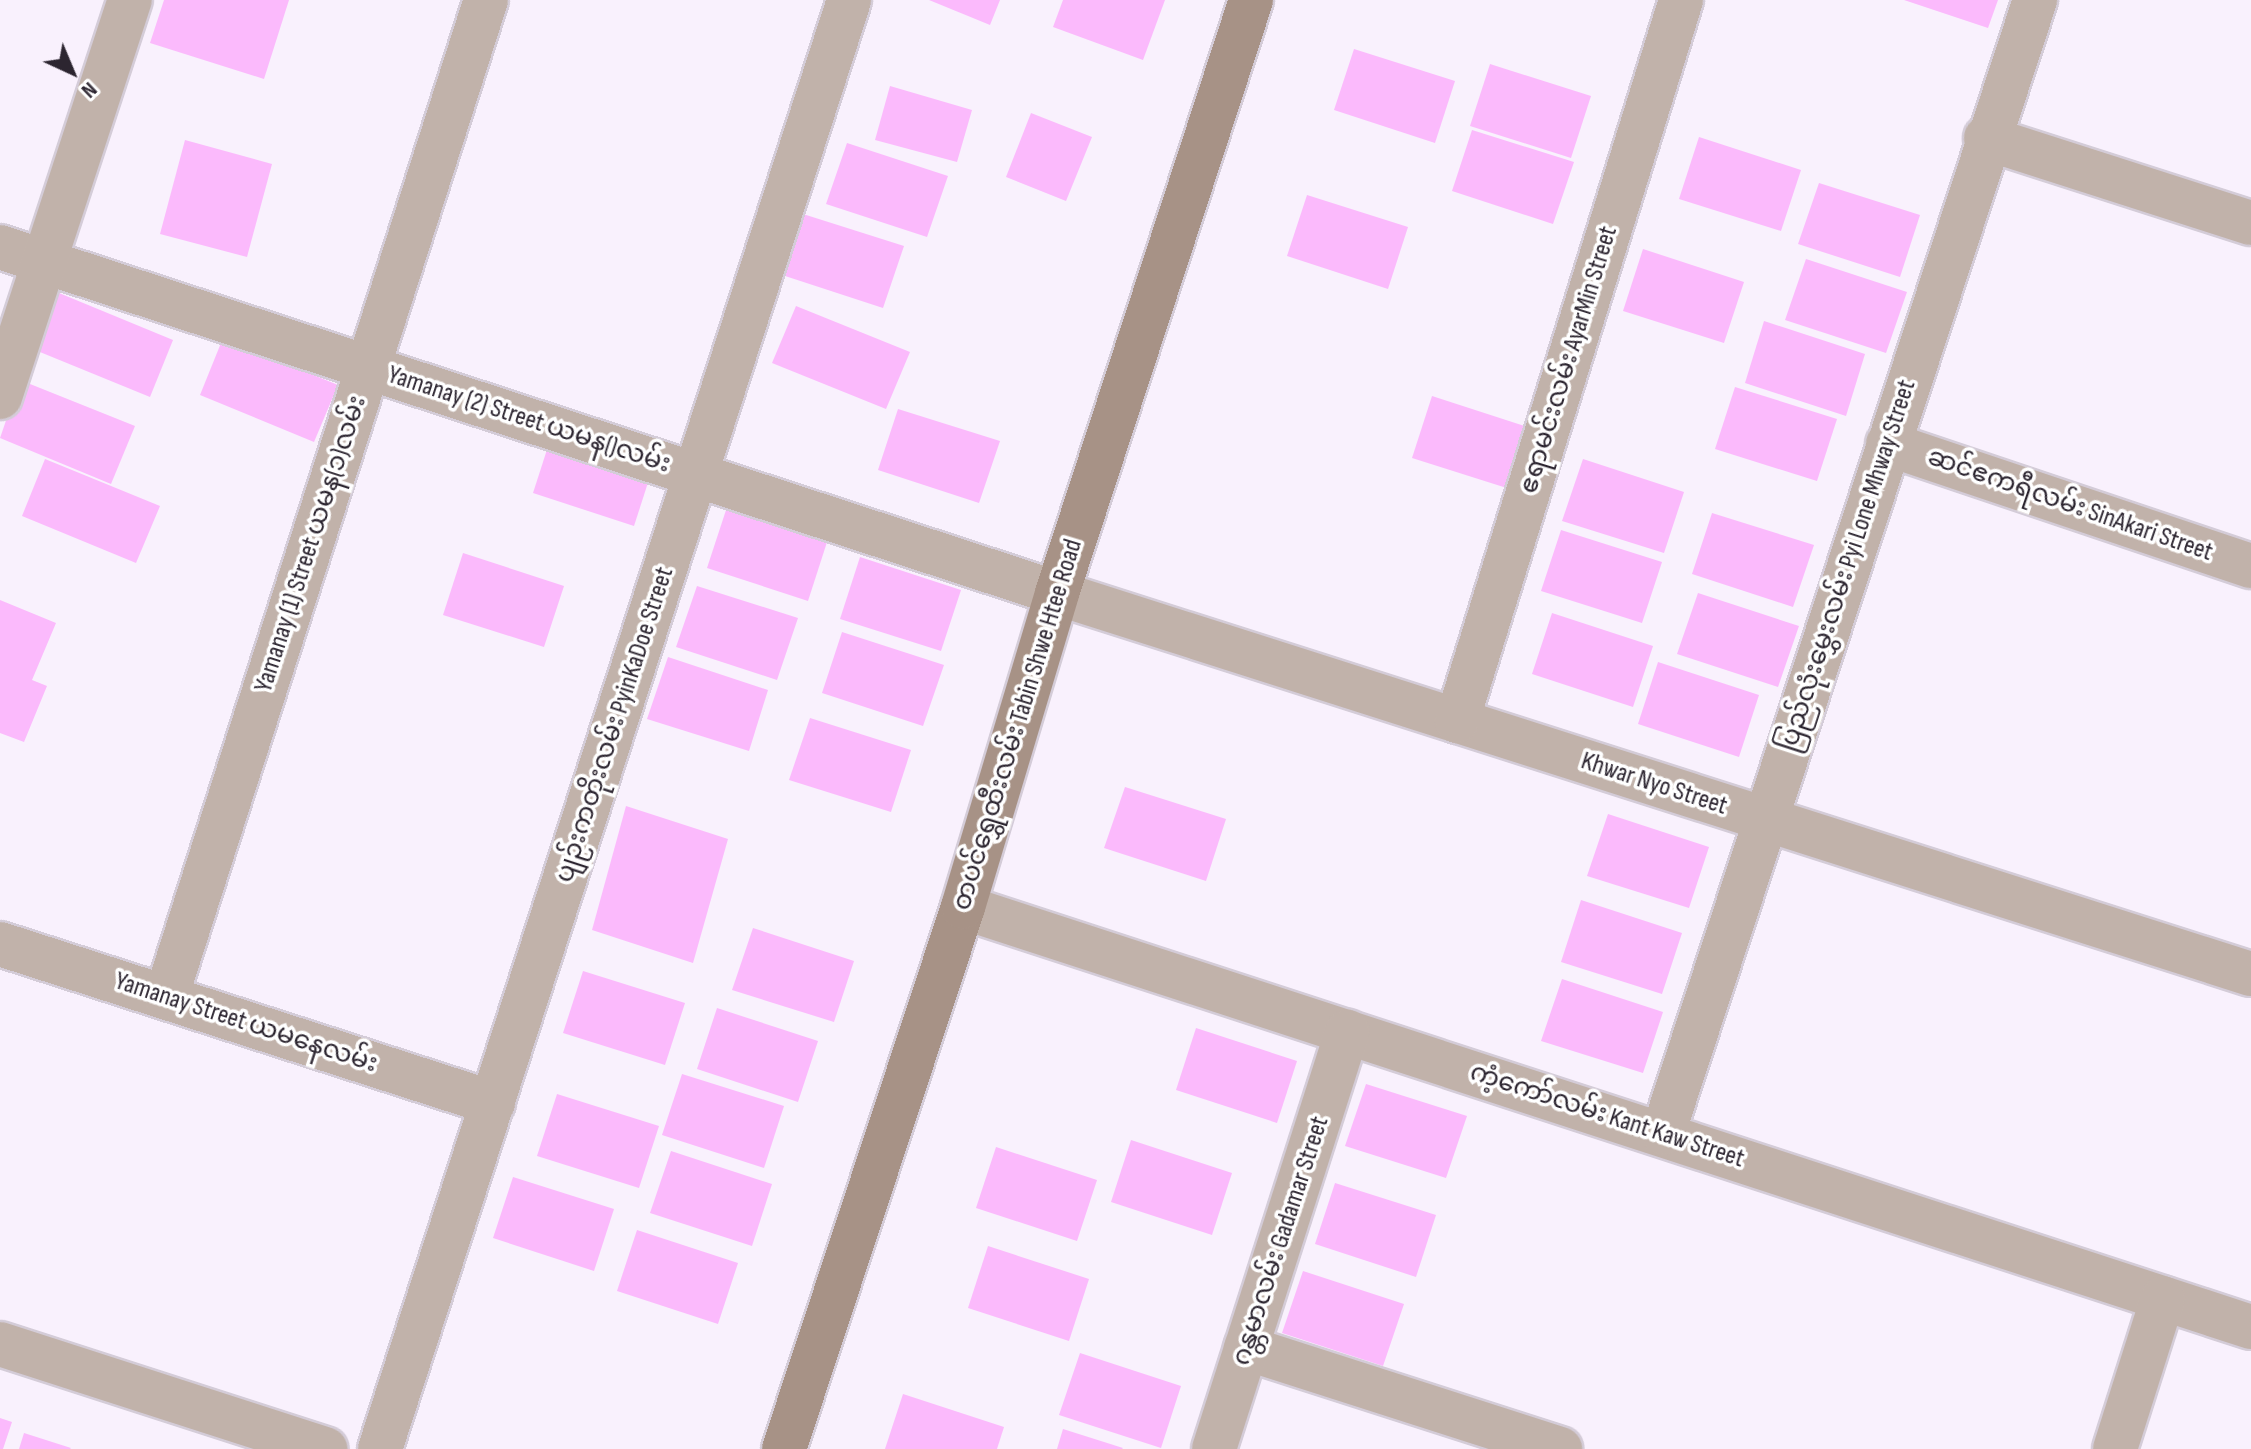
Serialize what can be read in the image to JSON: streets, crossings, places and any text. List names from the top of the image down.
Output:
{
  "streets": {
    "street": [
      "ဧရာမင်းလမ်း AyarMin Street",
      "Yamanay (2) Street ယမန()လမ်း",
      "ဆင်ဧကရီလမ်း SinAkari Street",
      "Yamanay (1) Street ယမန(၁)လမ်း",
      "ပြည်လုံးမွှေးလမ်း Pyi Lone Mhway Street",
      "ပျဉ်းကတိုးလမ်း PyinKaDoe Street",
      "တပင်ရွှေထီးလမ်း Tabin Shwe Htee Road",
      "Khwar Nyo Street",
      "Yamanay Street ယမနေလမ်း",
      "ကံ့ကော်လမ်း Kant Kaw Street",
      "ဂန္တမာလမ်း Gadamar Street"
    ]
  },
  "crossings": [
    ["ဧရာမင်းလမ်း AyarMin Street", "Khwar Nyo Street"],
    ["Yamanay (2) Street ယမန()လမ်း", "Yamanay (1) Street ယမန(၁)လမ်း"],
    ["Yamanay (2) Street ယမန()လမ်း", "ပျဉ်းကတိုးလမ်း PyinKaDoe Street"],
    ["Yamanay (2) Street ယမန()လမ်း", "တပင်ရွှေထီးလမ်း Tabin Shwe Htee Road"],
    ["Yamanay (2) Street ယမန()လမ်း", "Khwar Nyo Street"],
    ["ဆင်ဧကရီလမ်း SinAkari Street", "ပြည်လုံးမွှေးလမ်း Pyi Lone Mhway Street"],
    ["Yamanay (1) Street ယမန(၁)လမ်း", "Yamanay Street ယမနေလမ်း"],
    ["ပြည်လုံးမွှေးလမ်း Pyi Lone Mhway Street", "Khwar Nyo Street"],
    ["ပြည်လုံးမွှေးလမ်း Pyi Lone Mhway Street", "ကံ့ကော်လမ်း Kant Kaw Street"],
    ["ပျဉ်းကတိုးလမ်း PyinKaDoe Street", "Yamanay Street ယမနေလမ်း"],
    ["တပင်ရွှေထီးလမ်း Tabin Shwe Htee Road", "Khwar Nyo Street"],
    ["တပင်ရွှေထီးလမ်း Tabin Shwe Htee Road", "ကံ့ကော်လမ်း Kant Kaw Street"],
    ["ကံ့ကော်လမ်း Kant Kaw Street", "ဂန္တမာလမ်း Gadamar Street"]
  ],
  "north": "bottom right"
}
